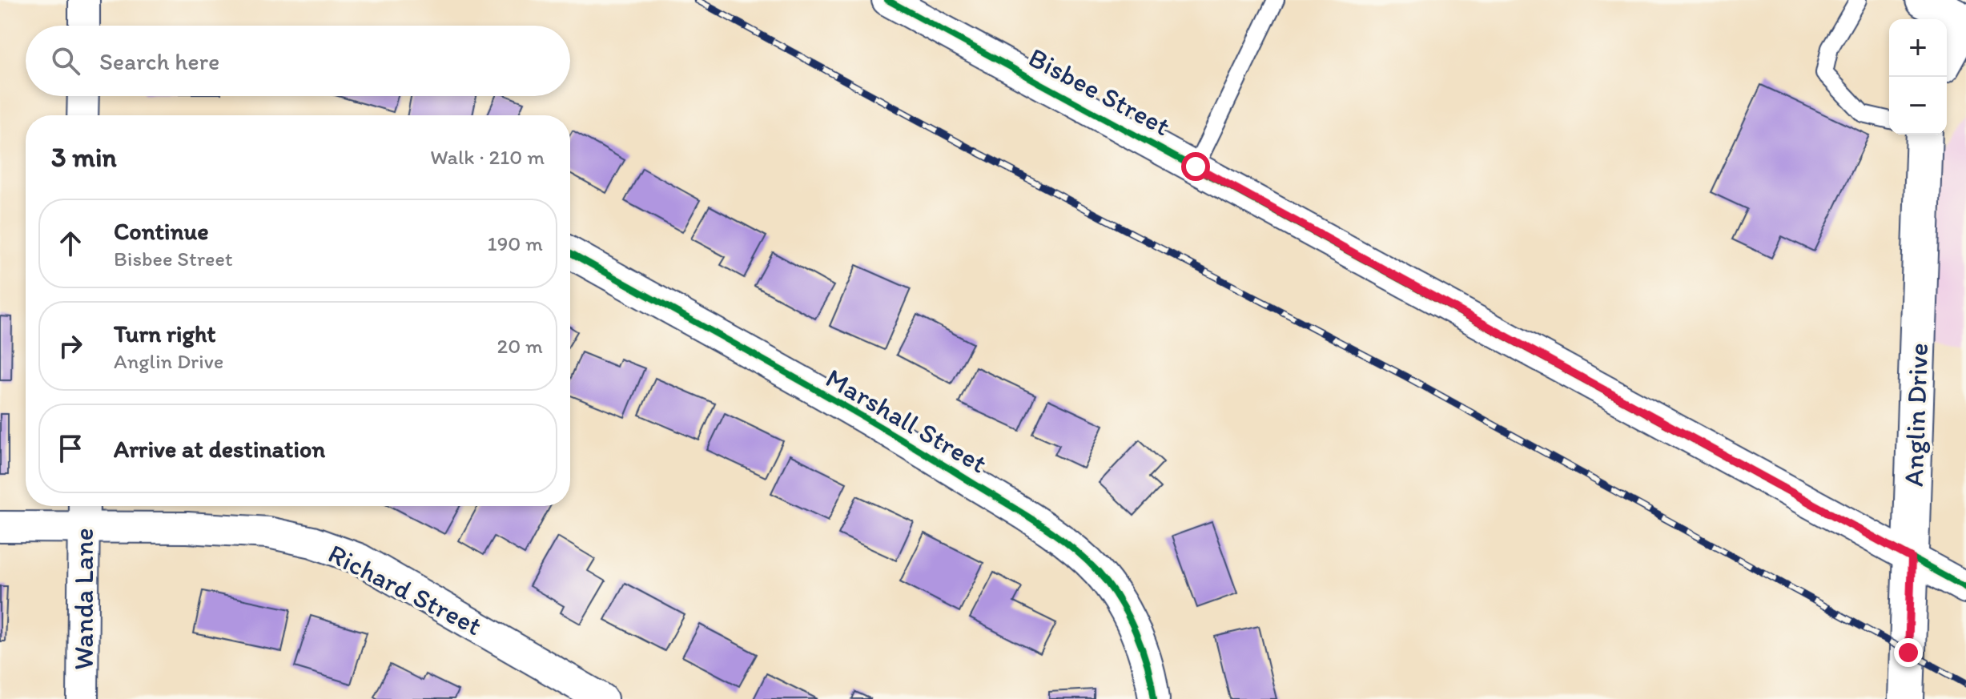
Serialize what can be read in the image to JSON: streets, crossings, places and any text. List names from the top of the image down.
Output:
{
  "streets": {
    "street": [
      "Bisbee Street",
      "Anglin Drive",
      "Marshall Street",
      "Richard Street",
      "Wanda Lane"
    ]
  },
  "crossings": [
    ["Bisbee Street", "Anglin Drive"],
    ["Richard Street", "Wanda Lane"]
  ],
  "page": {
    "map_buttons": ["+", "−"],
    "search": "Search here",
    "heading": ["3 min", "Walk · 210 m"],
    "list": [
      ["Continue", "Bisbee Street", "190 m"],
      ["Turn right", "Anglin Drive", "20 m"],
      "Arrive at destination"
    ]
  }
}
